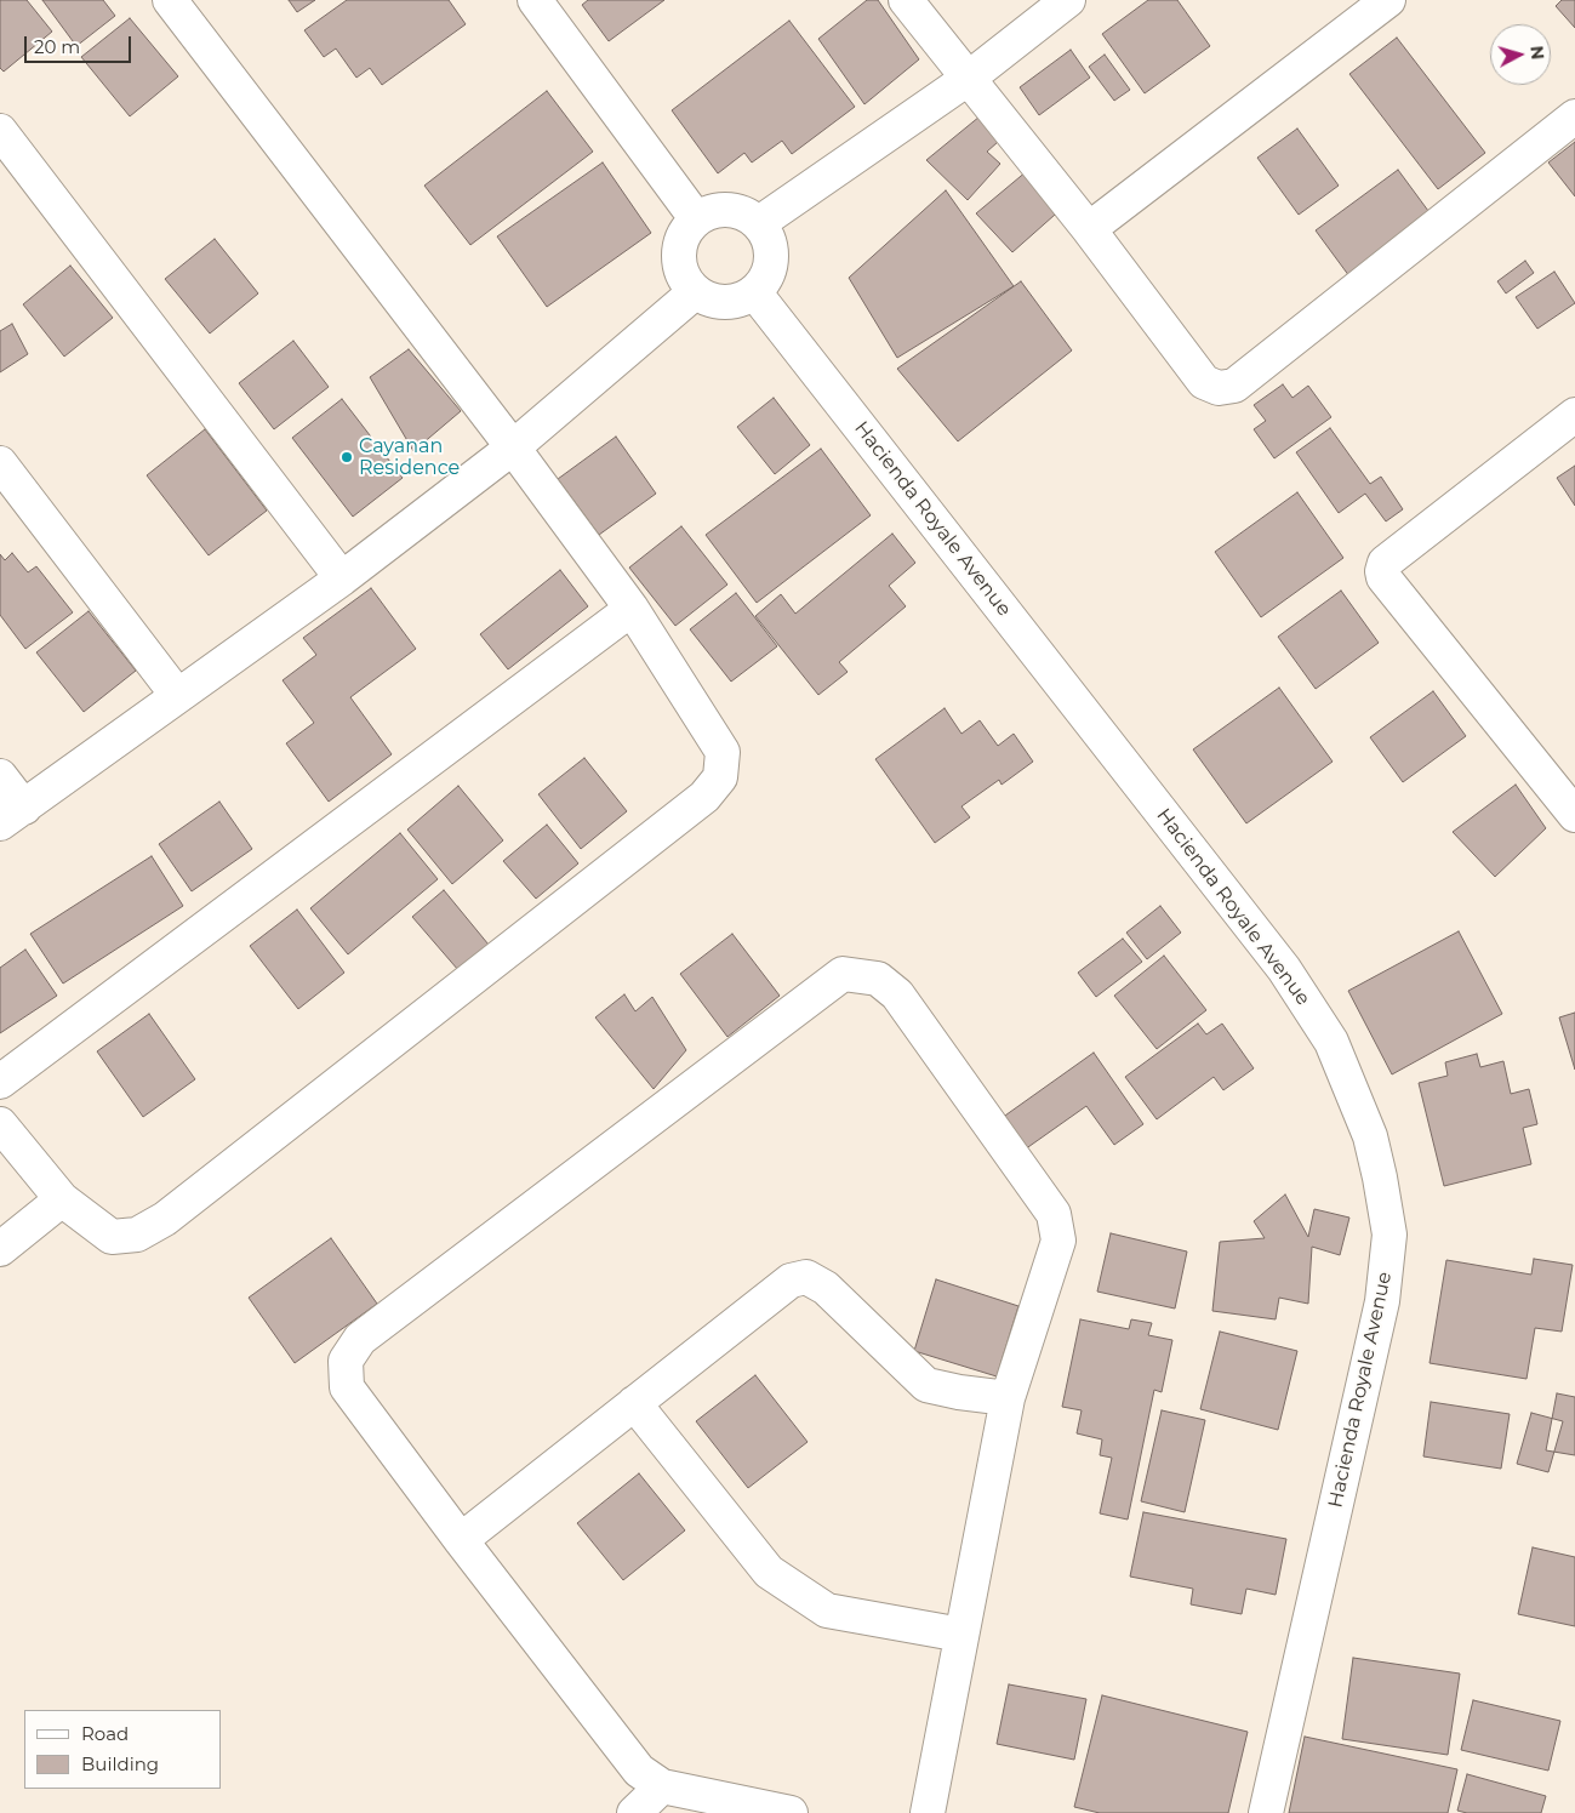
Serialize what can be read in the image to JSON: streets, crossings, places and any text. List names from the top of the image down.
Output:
{
  "streets": {
    "street": ["Hacienda Royale Avenue"]
  },
  "places": ["Cayanan Residence"],
  "legend": ["Road", "Building"],
  "scale_bar": "20 m",
  "north": "right"
}
